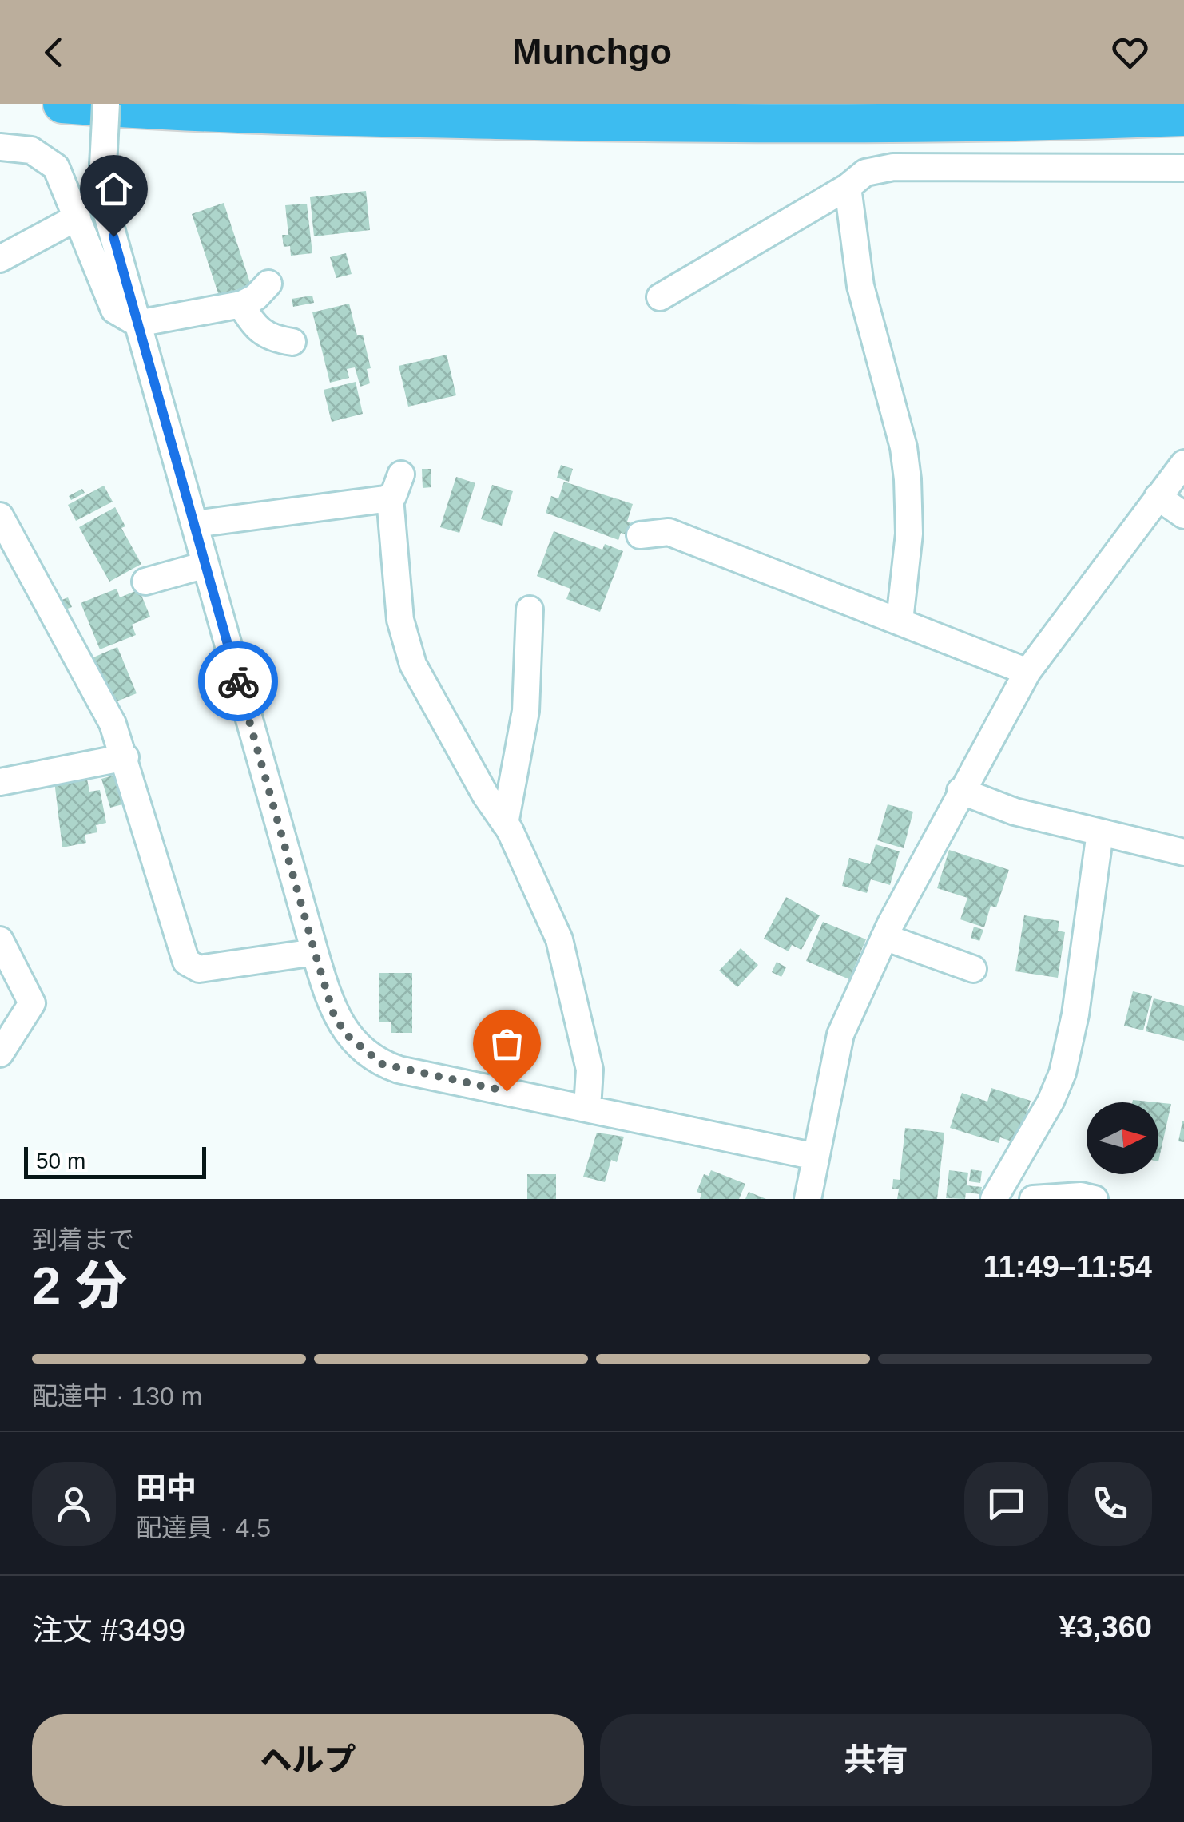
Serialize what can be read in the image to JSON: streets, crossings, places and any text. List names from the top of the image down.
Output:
{
  "scale_bar": "50 m",
  "north": "right",
  "page": {
    "header": "Munchgo",
    "scale": "50 m",
    "heading": ["2 分", "到着まで", "11:49–11:54"],
    "panel": [
      "田中",
      "配達員 · 4.5",
      "注文 #3499",
      "¥3,360"
    ],
    "bar": "配達中 · 130 m",
    "buttons": ["ヘルプ", "共有"]
  }
}
